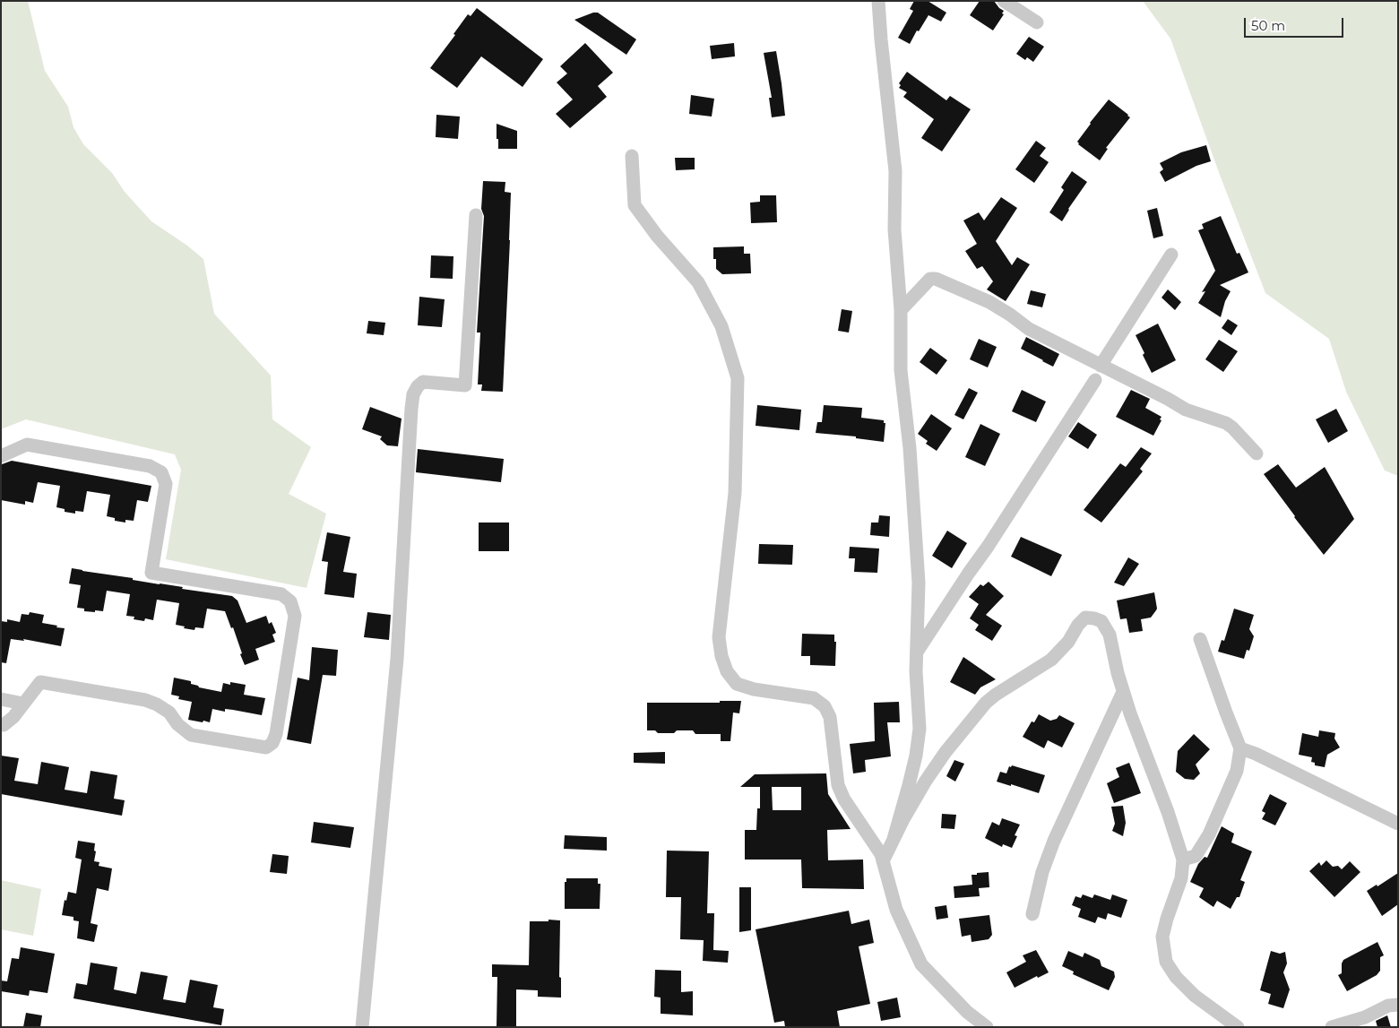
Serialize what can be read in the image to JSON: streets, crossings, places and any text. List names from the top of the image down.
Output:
{
  "scale_bar": "50 m"
}
